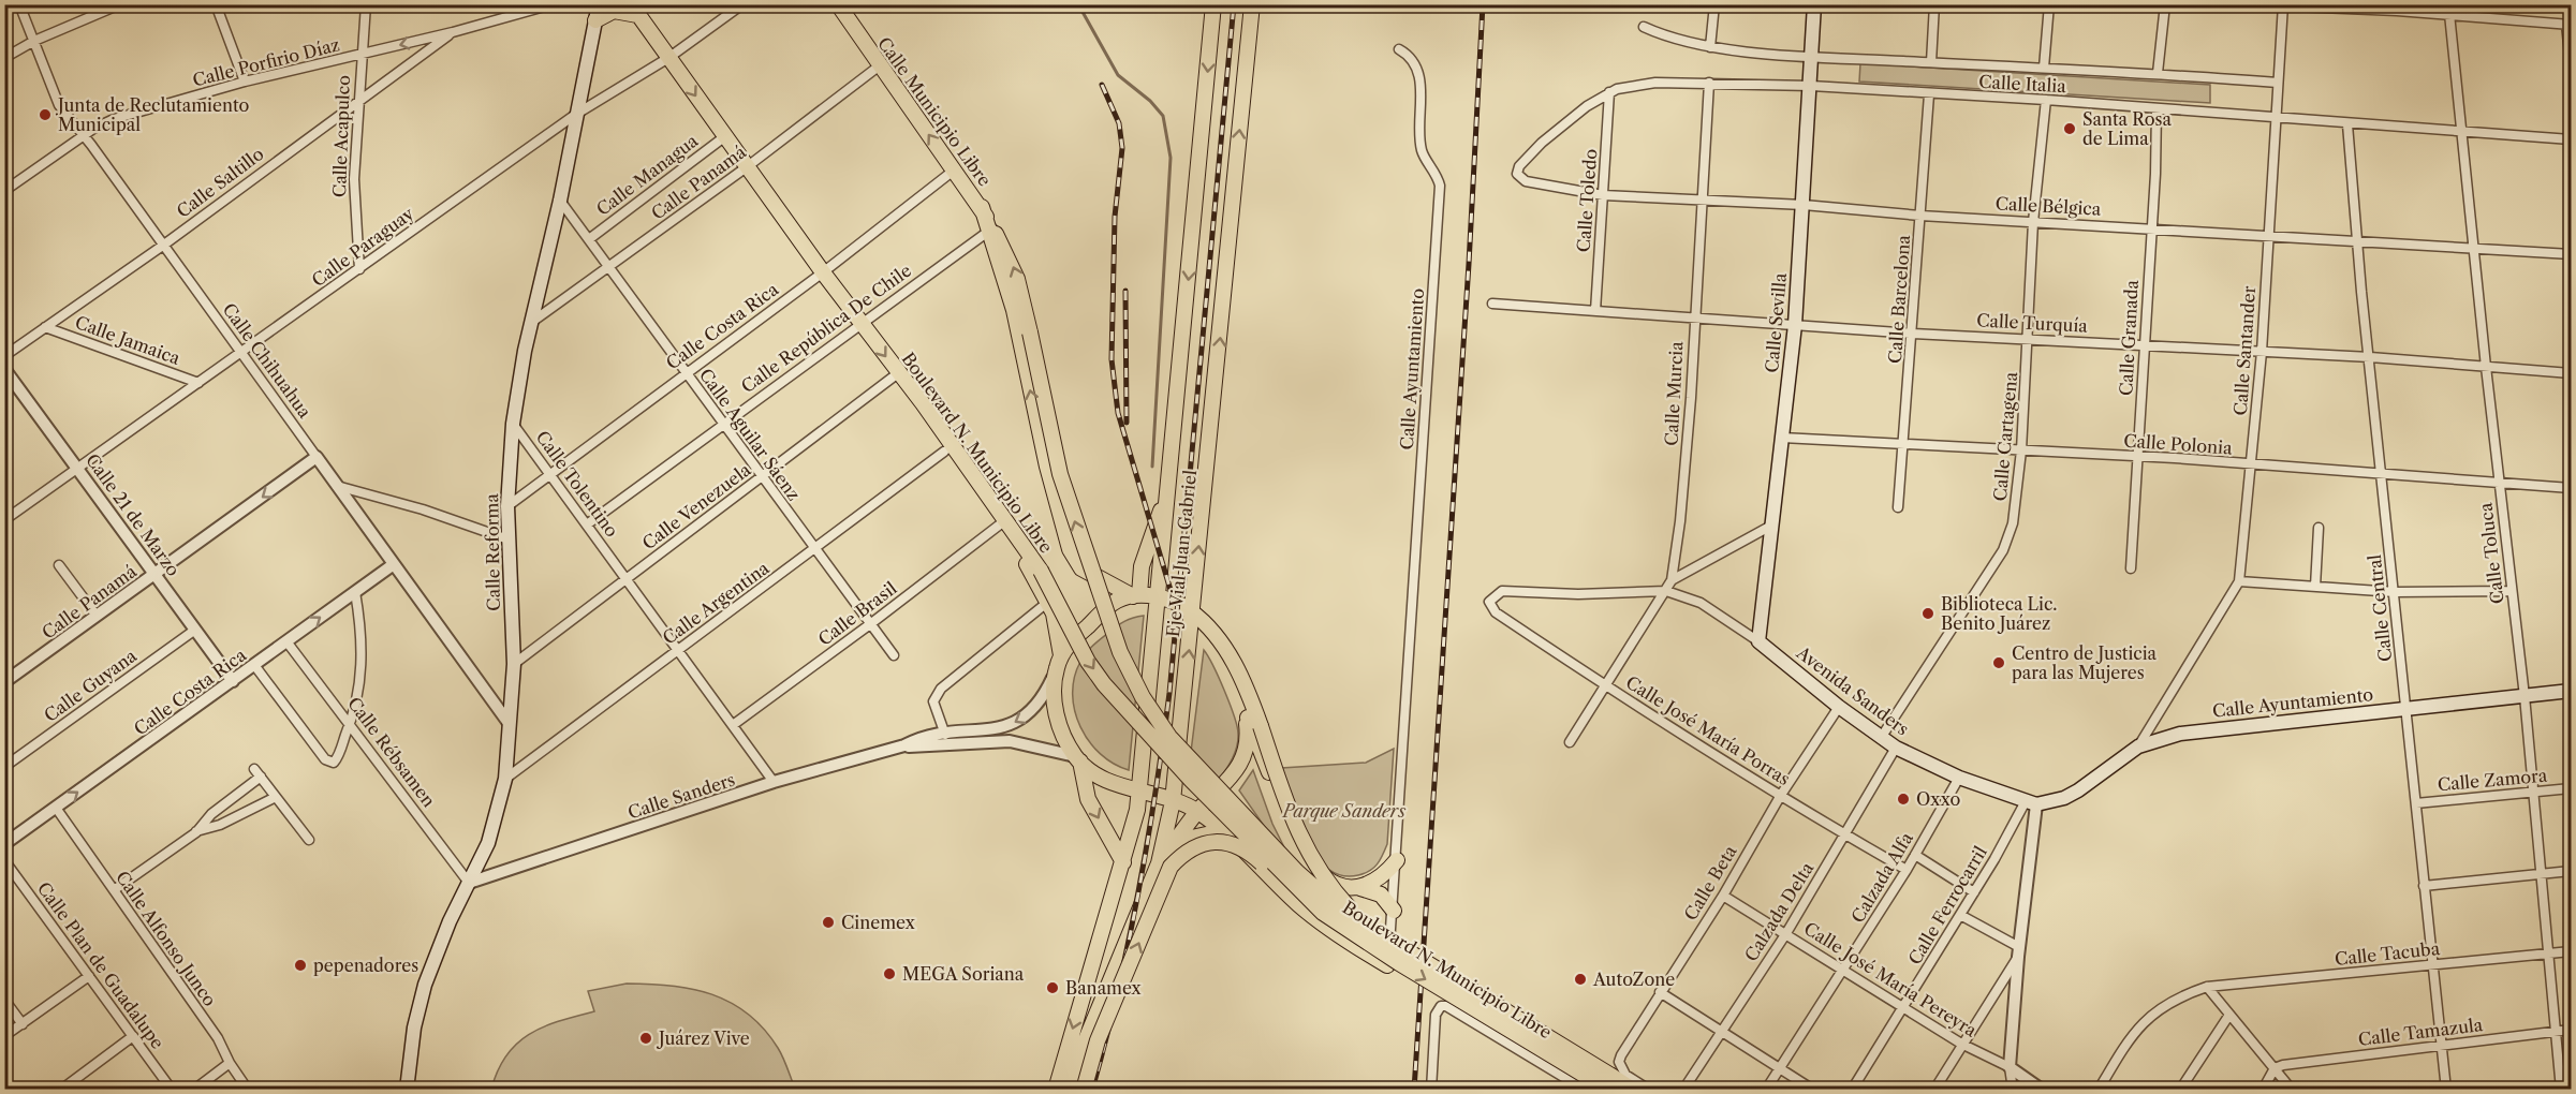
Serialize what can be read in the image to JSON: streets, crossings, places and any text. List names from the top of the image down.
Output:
{
  "streets": {
    "main road": [
      "Calle Municipio Libre",
      "Calle Sevilla",
      "Calle Ayuntamiento",
      "Boulevard N. Municipio Libre",
      "Calle Reforma",
      "Eje Vial Juan Gabriel",
      "Avenida Sanders"
    ],
    "street": [
      "Calle Porfirio Díaz",
      "Calle Italia",
      "Calle Acapulco",
      "Calle Managua",
      "Calle Saltillo",
      "Calle Panamá",
      "Calle Toledo",
      "Calle Bélgica",
      "Calle Paraguay",
      "Calle Barcelona",
      "Calle Turquía",
      "Calle Costa Rica",
      "Calle República De Chile",
      "Calle Granada",
      "Calle Jamaica",
      "Calle Santander",
      "Calle Chihuahua",
      "Calle Murcia",
      "Calle Aguilar Sáenz",
      "Calle Cartagena",
      "Calle Polonia",
      "Calle Tolentino",
      "Calle Venezuela",
      "Calle 21 de Marzo",
      "Calle Toluca",
      "Calle Argentina",
      "Calle Central",
      "Calle Brasil",
      "Calle Guyana",
      "Calle José María Porras",
      "Calle Rébsamen",
      "Calle Zamora",
      "Calle Sanders",
      "Calzada Alfa",
      "Calle Beta",
      "Calle Ferrocarril",
      "Calzada Delta",
      "Calle Alfonso Junco",
      "Calle Tacuba",
      "Calle Plan de Guadalupe",
      "Calle José María Pereyra",
      "Calle Tamazula"
    ]
  },
  "crossings": [
    ["Calle Porfirio Díaz", "Calle Acapulco"],
    ["Calle Porfirio Díaz", "Calle Saltillo"],
    ["Calle Porfirio Díaz", "Calle Chihuahua"],
    ["Calle Italia", "Calle Toledo"],
    ["Calle Italia", "Calle Bélgica"],
    ["Calle Italia", "Calle Barcelona"],
    ["Calle Italia", "Calle Sevilla"],
    ["Calle Italia", "Calle Granada"],
    ["Calle Italia", "Calle Santander"],
    ["Calle Italia", "Calle Murcia"],
    ["Calle Italia", "Calle Cartagena"],
    ["Calle Italia", "Calle Toluca"],
    ["Calle Italia", "Calle Central"],
    ["Calle Municipio Libre", "Calle Panamá"],
    ["Calle Municipio Libre", "Calle Costa Rica"],
    ["Calle Municipio Libre", "Calle República De Chile"],
    ["Calle Municipio Libre", "Boulevard N. Municipio Libre"],
    ["Calle Acapulco", "Calle Saltillo"],
    ["Calle Acapulco", "Calle Paraguay"],
    ["Calle Managua", "Calle Aguilar Sáenz"],
    ["Calle Managua", "Boulevard N. Municipio Libre"],
    ["Calle Saltillo", "Calle Jamaica"],
    ["Calle Saltillo", "Calle Chihuahua"],
    ["Calle Panamá", "Calle Chihuahua"],
    ["Calle Panamá", "Calle Aguilar Sáenz"],
    ["Calle Panamá", "Boulevard N. Municipio Libre"],
    ["Calle Panamá", "Calle 21 de Marzo"],
    ["Calle Panamá", "Calle Reforma"],
    ["Calle Toledo", "Calle Bélgica"],
    ["Calle Toledo", "Calle Turquía"],
    ["Calle Bélgica", "Calle Barcelona"],
    ["Calle Bélgica", "Calle Sevilla"],
    ["Calle Bélgica", "Calle Granada"],
    ["Calle Bélgica", "Calle Santander"],
    ["Calle Bélgica", "Calle Murcia"],
    ["Calle Bélgica", "Calle Cartagena"],
    ["Calle Bélgica", "Calle Toluca"],
    ["Calle Bélgica", "Calle Central"],
    ["Calle Paraguay", "Calle Jamaica"],
    ["Calle Paraguay", "Calle Chihuahua"],
    ["Calle Paraguay", "Boulevard N. Municipio Libre"],
    ["Calle Paraguay", "Calle 21 de Marzo"],
    ["Calle Paraguay", "Calle Reforma"],
    ["Calle Barcelona", "Calle Turquía"],
    ["Calle Barcelona", "Calle Polonia"],
    ["Calle Sevilla", "Calle Turquía"],
    ["Calle Sevilla", "Calle Polonia"],
    ["Calle Sevilla", "Avenida Sanders"],
    ["Calle Turquía", "Calle Granada"],
    ["Calle Turquía", "Calle Santander"],
    ["Calle Turquía", "Calle Murcia"],
    ["Calle Turquía", "Calle Cartagena"],
    ["Calle Turquía", "Calle Toluca"],
    ["Calle Turquía", "Calle Central"],
    ["Calle Costa Rica", "Calle Chihuahua"],
    ["Calle Costa Rica", "Calle Aguilar Sáenz"],
    ["Calle Costa Rica", "Boulevard N. Municipio Libre"],
    ["Calle Costa Rica", "Calle Tolentino"],
    ["Calle Costa Rica", "Calle 21 de Marzo"],
    ["Calle Costa Rica", "Calle Reforma"],
    ["Calle Costa Rica", "Calle Rébsamen"],
    ["Calle Costa Rica", "Calle Alfonso Junco"],
    ["Calle República De Chile", "Calle Aguilar Sáenz"],
    ["Calle República De Chile", "Boulevard N. Municipio Libre"],
    ["Calle República De Chile", "Calle Tolentino"],
    ["Calle Granada", "Calle Polonia"],
    ["Calle Santander", "Calle Ayuntamiento"],
    ["Calle Santander", "Calle Polonia"],
    ["Calle Chihuahua", "Calle Reforma"],
    ["Calle Ayuntamiento", "Calle Toluca"],
    ["Calle Ayuntamiento", "Calle Central"],
    ["Calle Ayuntamiento", "Avenida Sanders"],
    ["Calle Ayuntamiento", "Calle Ferrocarril"],
    ["Calle Murcia", "Calle José María Porras"],
    ["Calle Aguilar Sáenz", "Calle Venezuela"],
    ["Calle Aguilar Sáenz", "Calle Reforma"],
    ["Calle Aguilar Sáenz", "Calle Argentina"],
    ["Calle Aguilar Sáenz", "Calle Brasil"],
    ["Calle Cartagena", "Calle Polonia"],
    ["Calle Cartagena", "Avenida Sanders"],
    ["Calle Polonia", "Calle Toluca"],
    ["Calle Polonia", "Calle Central"],
    ["Boulevard N. Municipio Libre", "Calle Venezuela"],
    ["Boulevard N. Municipio Libre", "Calle Beta"],
    ["Calle Tolentino", "Calle Venezuela"],
    ["Calle Tolentino", "Calle Reforma"],
    ["Calle Tolentino", "Calle Argentina"],
    ["Calle Tolentino", "Calle Brasil"],
    ["Calle Tolentino", "Calle Sanders"],
    ["Calle Venezuela", "Calle Reforma"],
    ["Calle 21 de Marzo", "Calle Guyana"],
    ["Calle Reforma", "Calle Argentina"],
    ["Calle Reforma", "Calle Rébsamen"],
    ["Calle Reforma", "Calle Sanders"],
    ["Calle Toluca", "Calle Zamora"],
    ["Calle Toluca", "Calle Tacuba"],
    ["Calle Toluca", "Calle Tamazula"],
    ["Calle Central", "Calle Zamora"],
    ["Calle Central", "Calle Tacuba"],
    ["Calle Central", "Calle Tamazula"],
    ["Avenida Sanders", "Calzada Alfa"],
    ["Avenida Sanders", "Calle Beta"],
    ["Avenida Sanders", "Calle Ferrocarril"],
    ["Avenida Sanders", "Calzada Delta"],
    ["Calle José María Porras", "Calzada Alfa"],
    ["Calle José María Porras", "Calle Beta"],
    ["Calle José María Porras", "Calzada Delta"],
    ["Calle Rébsamen", "Calle Sanders"],
    ["Calzada Alfa", "Calle José María Pereyra"],
    ["Calle Beta", "Calle José María Pereyra"],
    ["Calle Ferrocarril", "Calle José María Pereyra"],
    ["Calzada Delta", "Calle José María Pereyra"]
  ],
  "one_way": ["Calle Municipio Libre"],
  "parks": ["Parque Sanders"],
  "places": [
    "Junta de Reclutamiento Municipal",
    "Santa Rosa de Lima",
    "Biblioteca Lic. Benito Juárez",
    "Centro de Justicia para las Mujeres",
    "Oxxo",
    "Cinemex",
    "pepenadores",
    "MEGA Soriana",
    "AutoZone",
    "Banamex",
    "Juárez Vive"
  ]
}
